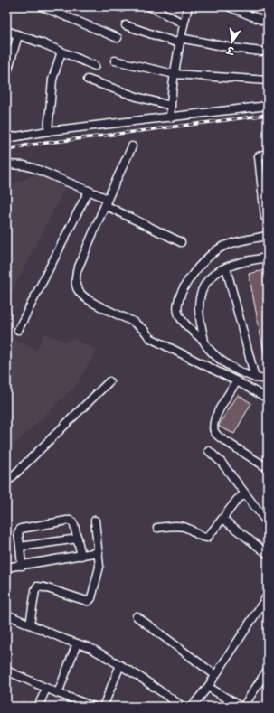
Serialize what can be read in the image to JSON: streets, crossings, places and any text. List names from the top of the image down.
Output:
{
  "north": "bottom"
}
